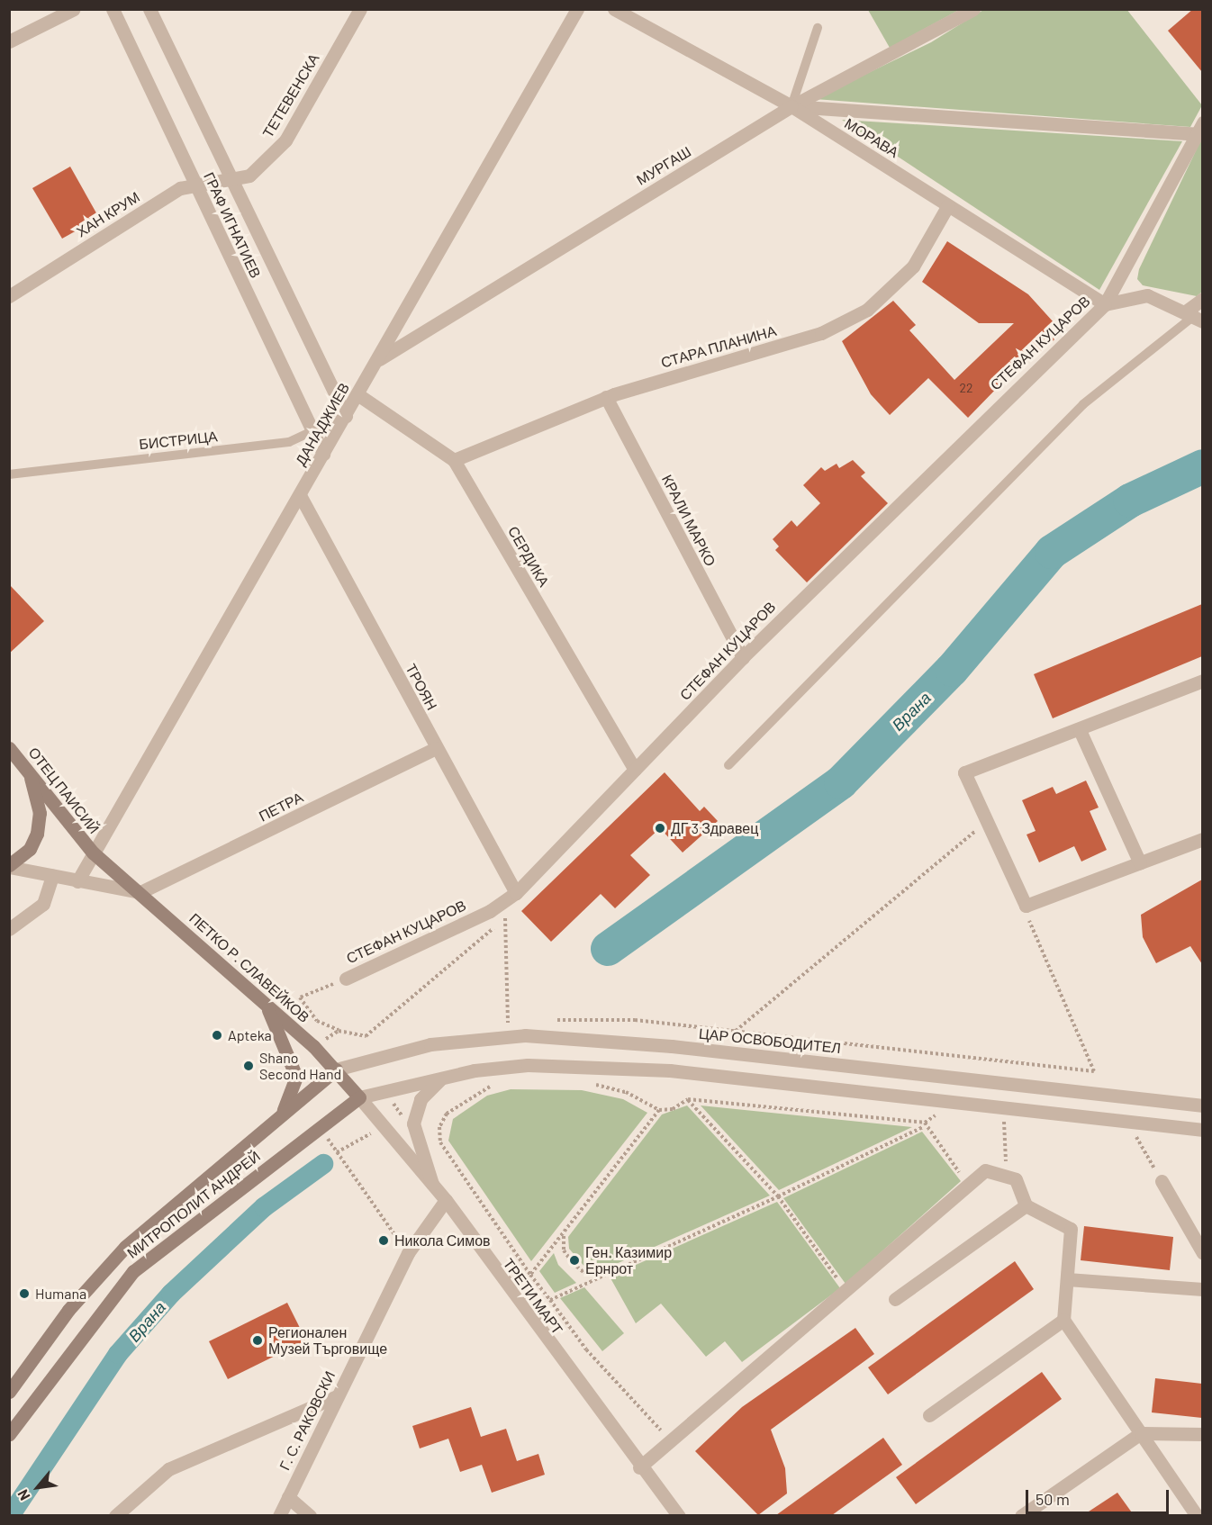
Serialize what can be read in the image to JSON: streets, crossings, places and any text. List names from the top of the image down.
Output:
{
  "streets": {
    "main road": ["ОТЕЦ ПАИСИЙ", "ПЕТКО Р. СЛАВЕЙКОВ", "МИТРОПОЛИТ АНДРЕЙ"],
    "street": [
      "ТЕТЕВЕНСКА",
      "МОРАВА",
      "МУРГАШ",
      "ХАН КРУМ",
      "ГРАФ ИГНАТИЕВ",
      "СТЕФАН КУЦАРОВ",
      "СТАРА ПЛАНИНА",
      "ДАНАДЖИЕВ",
      "КРАЛИ МАРКО",
      "СЕРДИКА",
      "ТРОЯН",
      "ПЕТРА",
      "ЦАР ОСВОБОДИТЕЛ",
      "ТРЕТИ МАРТ",
      "Г. С. РАКОВСКИ"
    ],
    "lane": ["БИСТРИЦА"]
  },
  "crossings": [
    ["ТЕТЕВЕНСКА", "ХАН КРУМ"],
    ["ТЕТЕВЕНСКА", "ГРАФ ИГНАТИЕВ"],
    ["МОРАВА", "МУРГАШ"],
    ["МОРАВА", "СТЕФАН КУЦАРОВ"],
    ["МОРАВА", "СТАРА ПЛАНИНА"],
    ["МУРГАШ", "ДАНАДЖИЕВ"],
    ["ХАН КРУМ", "ГРАФ ИГНАТИЕВ"],
    ["ГРАФ ИГНАТИЕВ", "ДАНАДЖИЕВ"],
    ["ГРАФ ИГНАТИЕВ", "БИСТРИЦА"],
    ["СТЕФАН КУЦАРОВ", "КРАЛИ МАРКО"],
    ["СТЕФАН КУЦАРОВ", "СЕРДИКА"],
    ["СТЕФАН КУЦАРОВ", "ТРОЯН"],
    ["СТАРА ПЛАНИНА", "КРАЛИ МАРКО"],
    ["СТАРА ПЛАНИНА", "СЕРДИКА"],
    ["ДАНАДЖИЕВ", "БИСТРИЦА"],
    ["ДАНАДЖИЕВ", "СЕРДИКА"],
    ["ДАНАДЖИЕВ", "ТРОЯН"],
    ["ДАНАДЖИЕВ", "ОТЕЦ ПАИСИЙ"],
    ["ДАНАДЖИЕВ", "ПЕТКО Р. СЛАВЕЙКОВ"],
    ["ТРОЯН", "ПЕТРА"],
    ["ОТЕЦ ПАИСИЙ", "ПЕТКО Р. СЛАВЕЙКОВ"],
    ["ПЕТРА", "ПЕТКО Р. СЛАВЕЙКОВ"],
    ["ПЕТКО Р. СЛАВЕЙКОВ", "ЦАР ОСВОБОДИТЕЛ"],
    ["ПЕТКО Р. СЛАВЕЙКОВ", "МИТРОПОЛИТ АНДРЕЙ"],
    ["ПЕТКО Р. СЛАВЕЙКОВ", "ТРЕТИ МАРТ"],
    ["ЦАР ОСВОБОДИТЕЛ", "МИТРОПОЛИТ АНДРЕЙ"],
    ["МИТРОПОЛИТ АНДРЕЙ", "ТРЕТИ МАРТ"],
    ["ТРЕТИ МАРТ", "Г. С. РАКОВСКИ"]
  ],
  "water": ["Врана"],
  "places": [
    "ДГ 3 Здравец",
    "Apteka",
    "Shano Second Hand",
    "Никола Симов",
    "Ген. Казимир Ернрот",
    "Humana",
    "Регионален Музей Търговище"
  ],
  "house_numbers": ["22"],
  "scale_bar": "50 m",
  "north": "bottom left"
}
